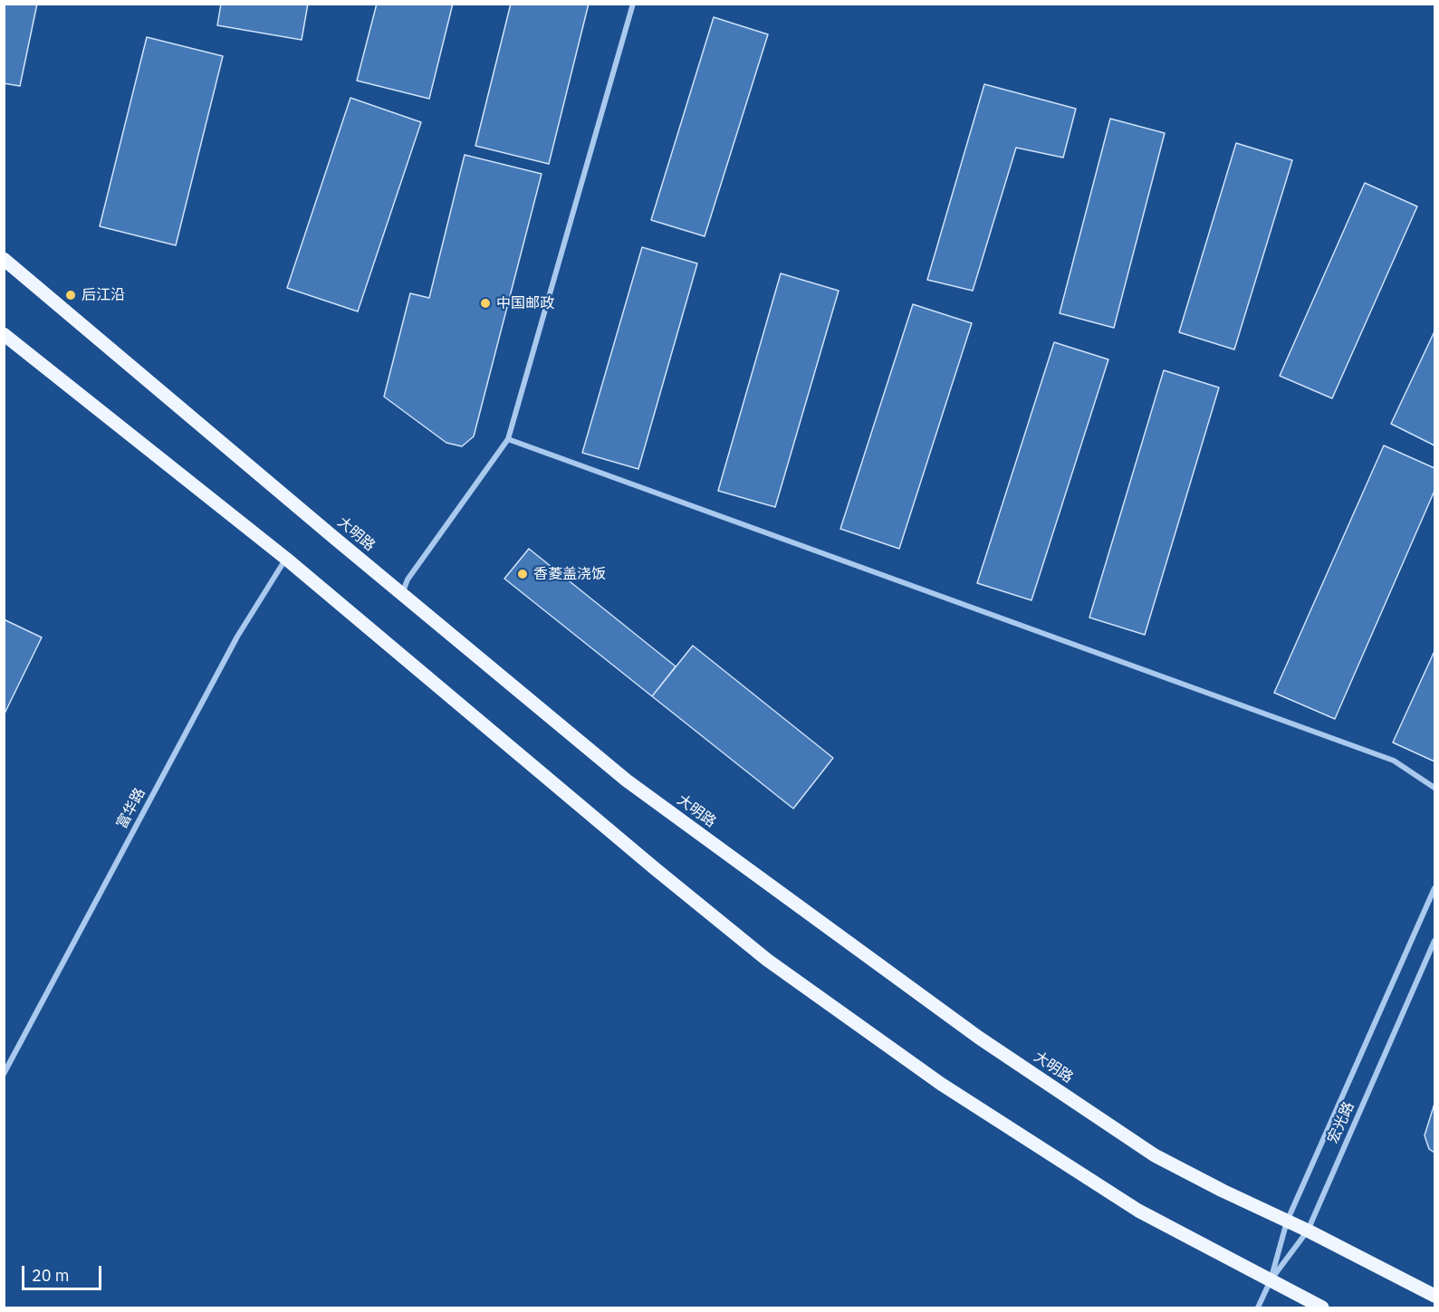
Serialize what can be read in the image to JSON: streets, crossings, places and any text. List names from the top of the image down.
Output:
{
  "streets": {
    "main road": ["大明路"],
    "street": ["富华路", "宏光路"]
  },
  "crossings": [
    ["大明路", "宏光路"]
  ],
  "places": ["后江沿", "中国邮政", "香菱盖浇饭"],
  "scale_bar": "20 m"
}
